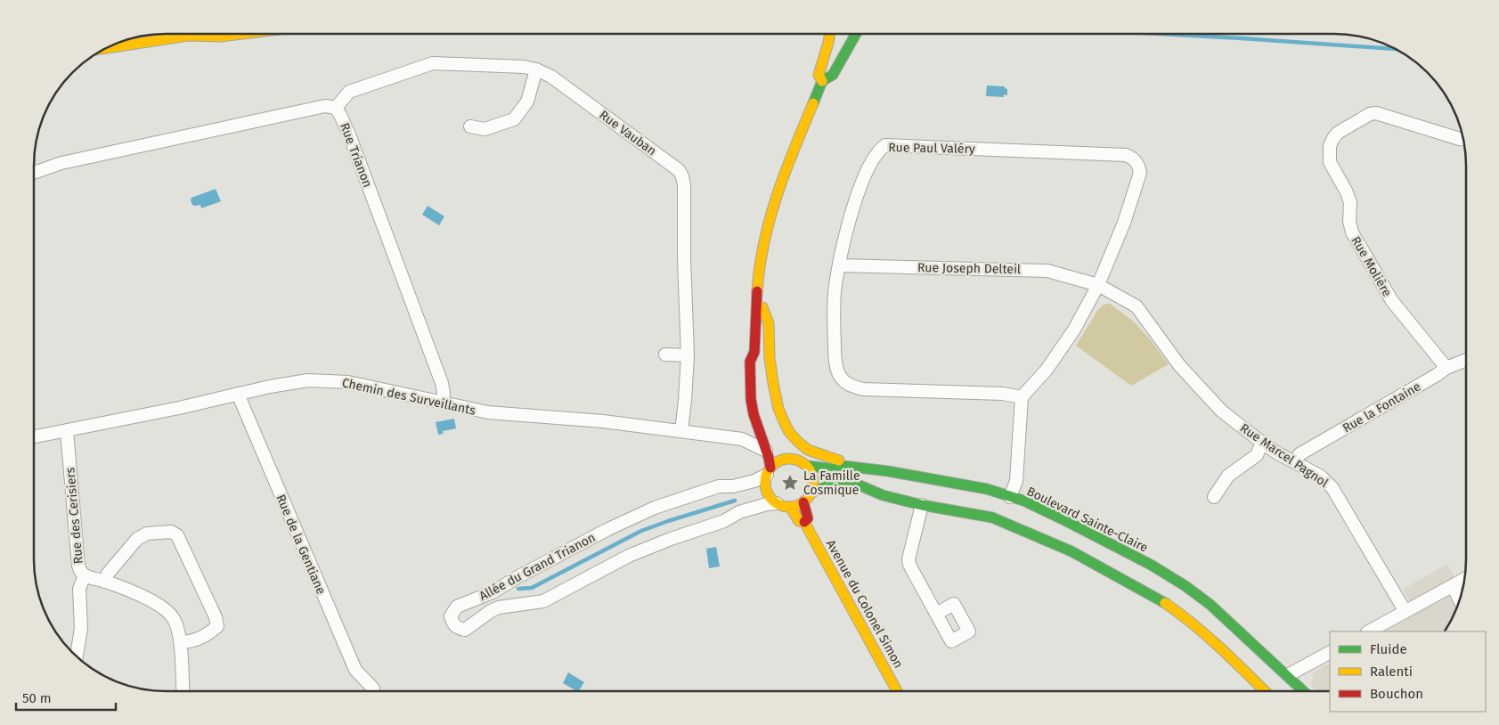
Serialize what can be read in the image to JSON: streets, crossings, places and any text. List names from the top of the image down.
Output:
{
  "streets": {
    "main road": ["Boulevard Sainte-Claire", "Avenue du Colonel Simon"],
    "street": [
      "Rue Vauban",
      "Rue Paul Valéry",
      "Rue Trianon",
      "Rue Molière",
      "Rue Joseph Delteil",
      "Chemin des Surveillants",
      "Rue la Fontaine",
      "Rue Marcel Pagnol",
      "Rue des Cerisiers",
      "Rue de la Gentiane",
      "Allée du Grand Trianon"
    ]
  },
  "crossings": [
    ["Rue Vauban", "Rue Trianon"],
    ["Rue Vauban", "Chemin des Surveillants"],
    ["Rue Paul Valéry", "Rue Joseph Delteil"],
    ["Rue Paul Valéry", "Rue Marcel Pagnol"],
    ["Rue Trianon", "Chemin des Surveillants"],
    ["Rue Molière", "Rue la Fontaine"],
    ["Rue Joseph Delteil", "Rue Marcel Pagnol"],
    ["Chemin des Surveillants", "Rue des Cerisiers"],
    ["Chemin des Surveillants", "Rue de la Gentiane"],
    ["Rue la Fontaine", "Rue Marcel Pagnol"],
    ["Boulevard Sainte-Claire", "Allée du Grand Trianon"],
    ["Boulevard Sainte-Claire", "Avenue du Colonel Simon"],
    ["Allée du Grand Trianon", "Avenue du Colonel Simon"]
  ],
  "places": {
    "place": ["La Famille Cosmique"]
  },
  "legend": ["Fluide", "Ralenti", "Bouchon"],
  "scale_bar": "50 m"
}
